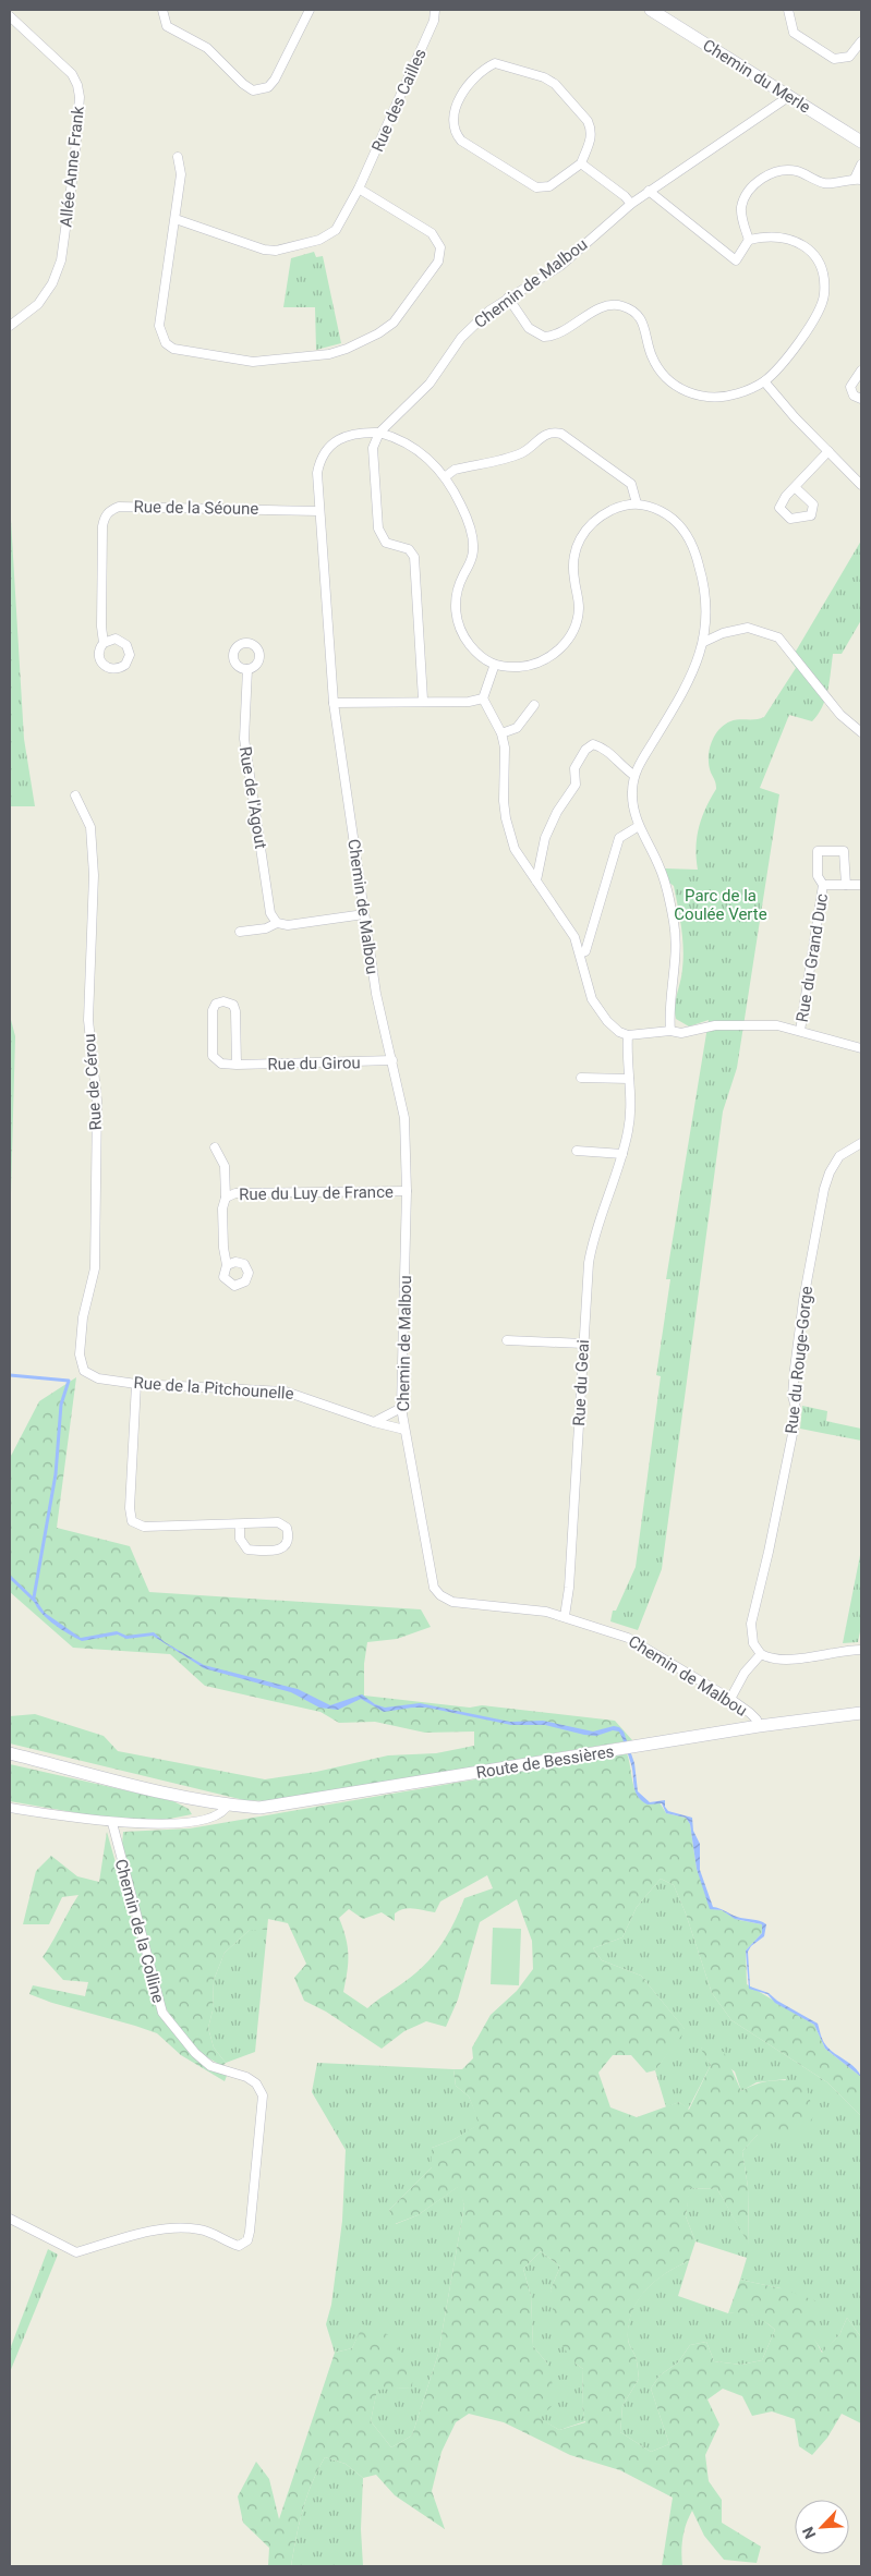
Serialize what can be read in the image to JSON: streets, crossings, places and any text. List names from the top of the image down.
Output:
{
  "streets": {
    "main road": ["Chemin du Merle", "Route de Bessières"],
    "street": [
      "Rue des Cailles",
      "Allée Anne Frank",
      "Chemin de Malbou",
      "Rue de la Séoune",
      "Rue de l'Agout",
      "Rue du Grand Duc",
      "Rue du Girou",
      "Rue de Cérou",
      "Rue du Luy de France",
      "Rue du Rouge-Gorge",
      "Rue du Geai",
      "Rue de la Pitchounelle",
      "Chemin de la Colline"
    ]
  },
  "crossings": [
    ["Chemin du Merle", "Chemin de Malbou"],
    ["Chemin de Malbou", "Rue de la Séoune"],
    ["Chemin de Malbou", "Rue du Girou"],
    ["Chemin de Malbou", "Rue du Luy de France"],
    ["Chemin de Malbou", "Rue du Geai"],
    ["Chemin de Malbou", "Rue de la Pitchounelle"],
    ["Chemin de Malbou", "Route de Bessières"],
    ["Rue du Grand Duc", "Rue du Geai"],
    ["Rue de Cérou", "Rue de la Pitchounelle"]
  ],
  "parks": ["Parc de la Coulée Verte"],
  "north": "bottom left"
}
